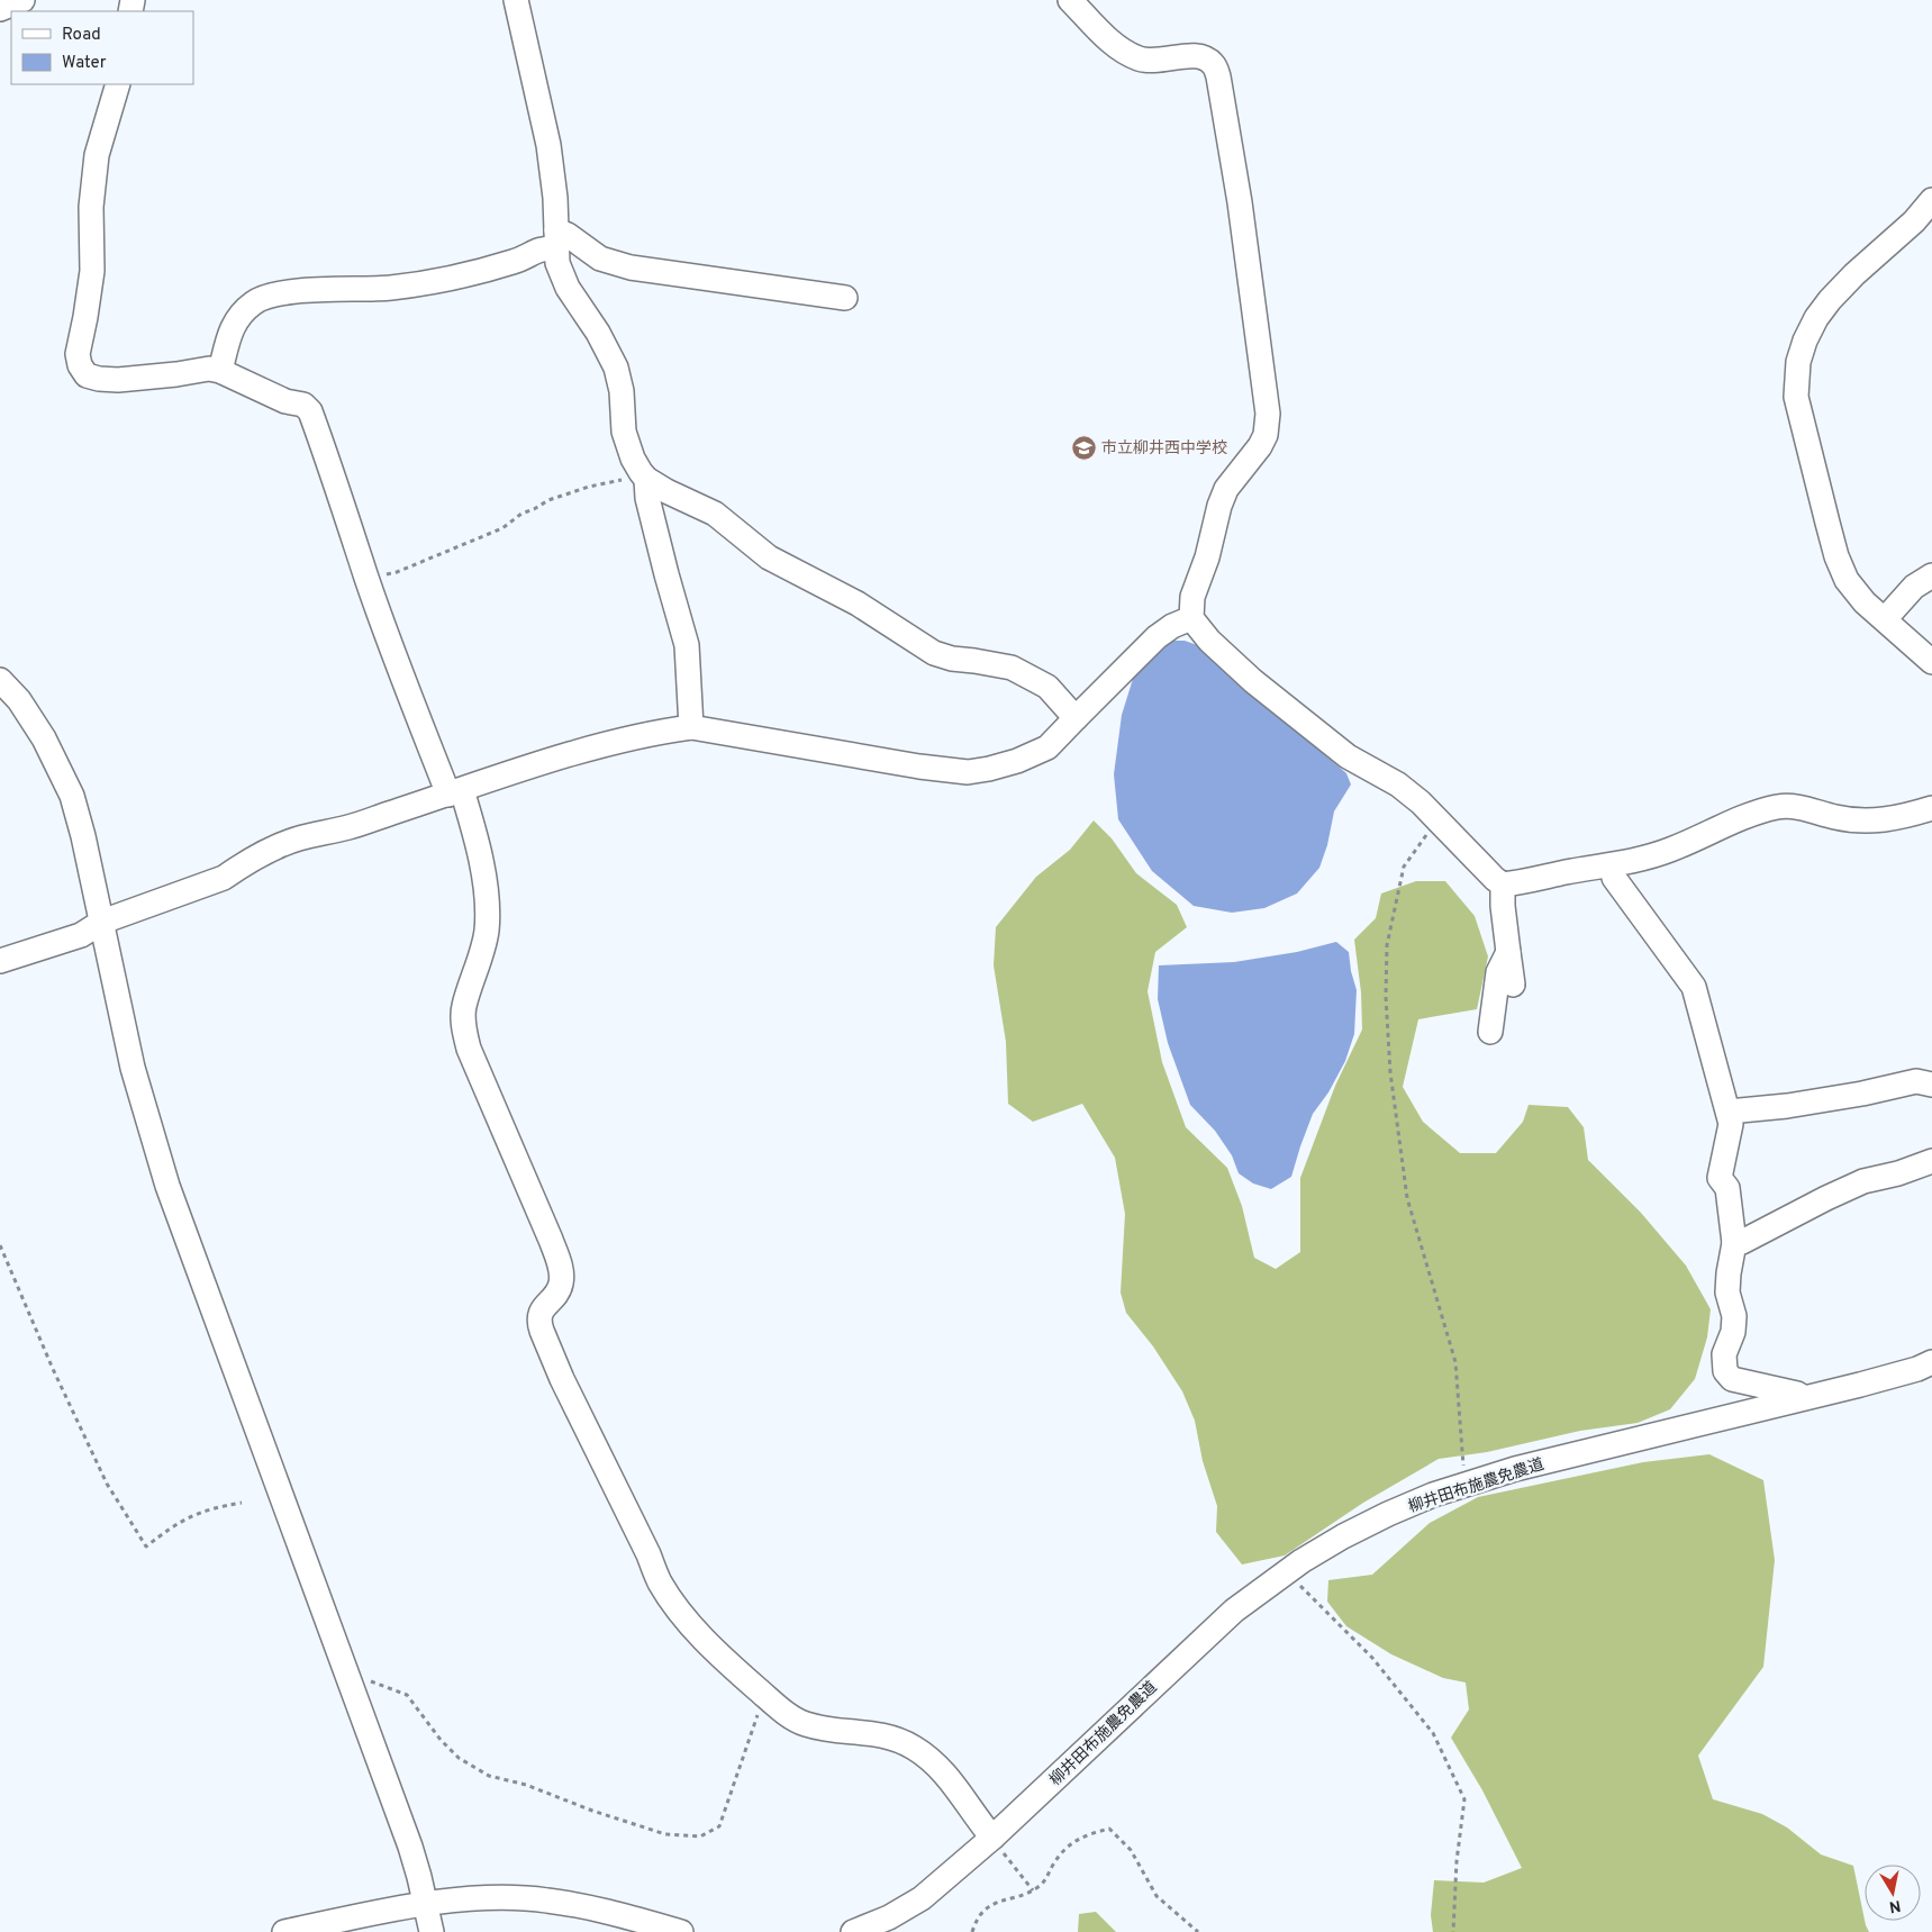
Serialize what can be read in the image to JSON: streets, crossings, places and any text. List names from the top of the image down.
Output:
{
  "streets": {
    "street": ["柳井田布施農免農道"]
  },
  "places": {
    "school or university": ["市立柳井西中学校"]
  },
  "legend": ["Road", "Water"],
  "north": "bottom"
}
